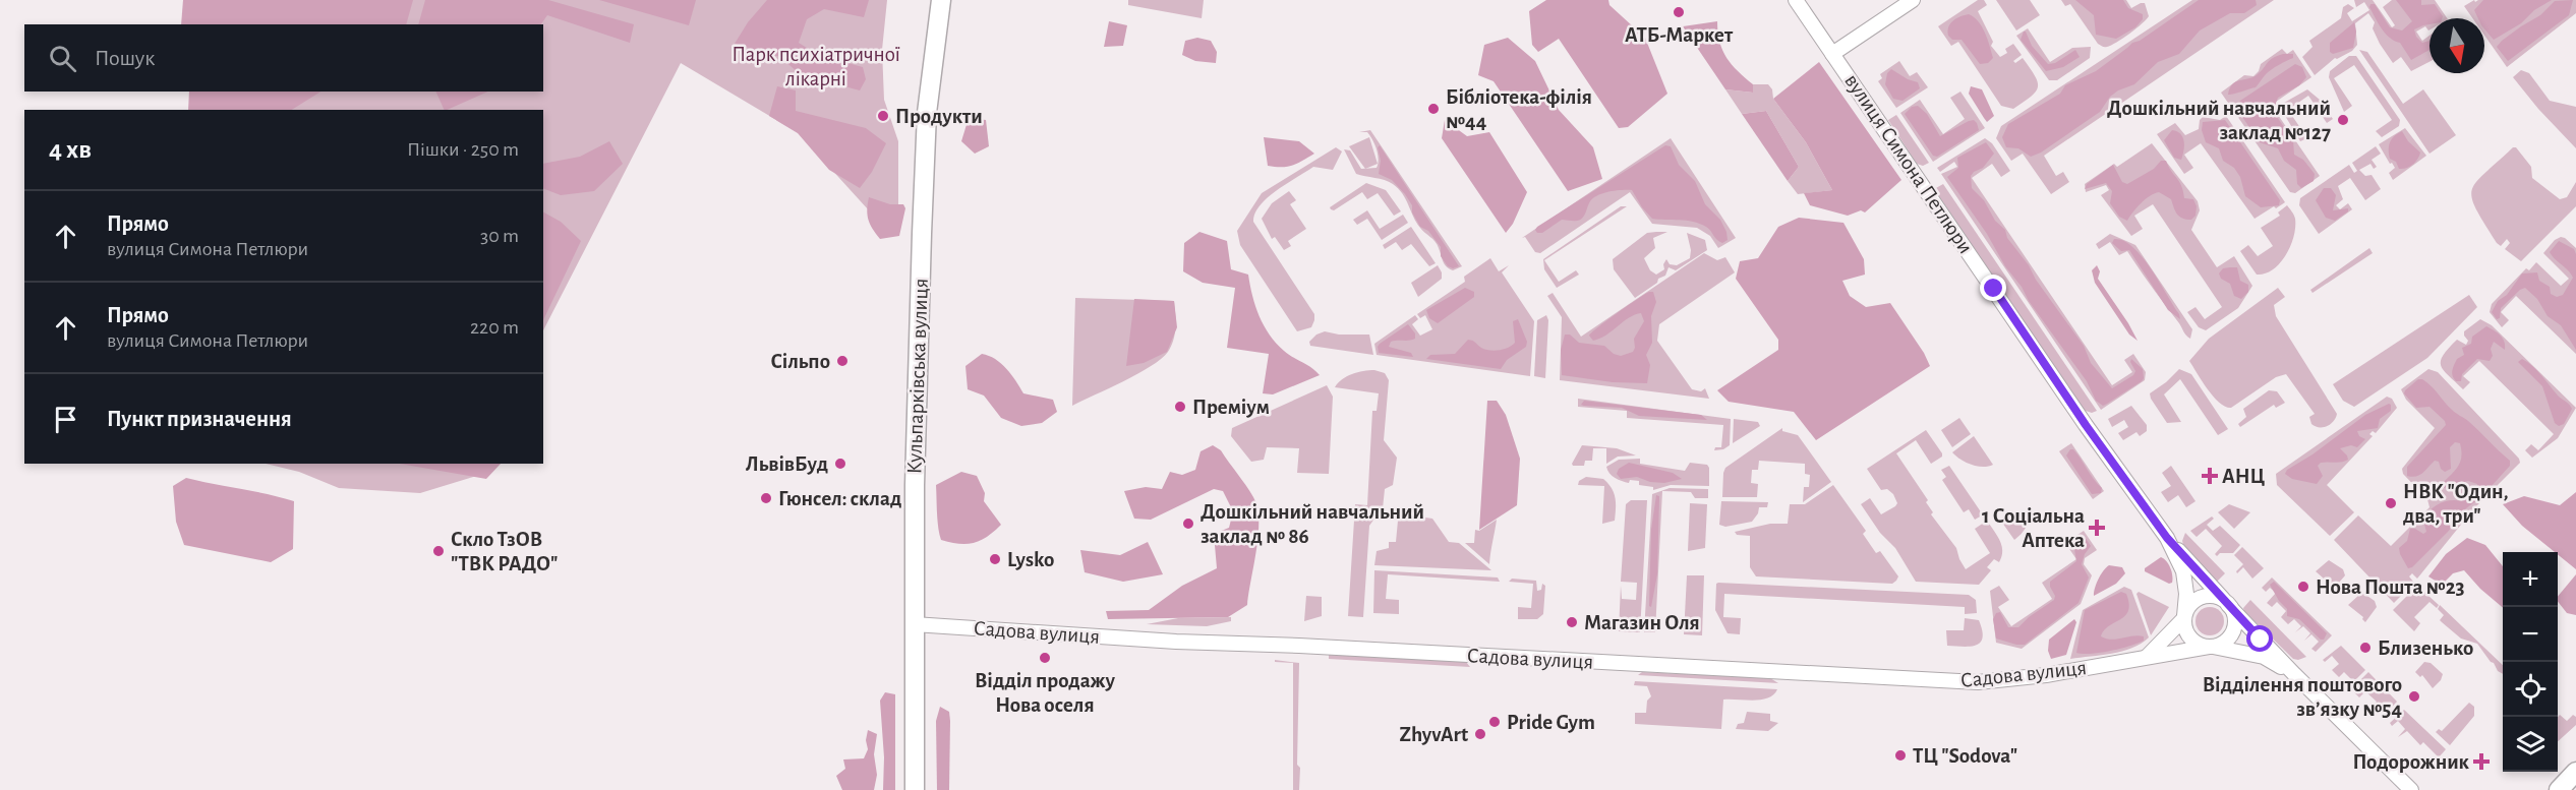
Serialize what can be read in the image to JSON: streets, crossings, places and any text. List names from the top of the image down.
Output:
{
  "streets": {
    "main road": ["Кульпарківська вулиця"],
    "street": ["вулиця Симона Петлюри", "Садова вулиця"]
  },
  "crossings": [
    ["вулиця Симона Петлюри", "Садова вулиця"],
    ["Кульпарківська вулиця", "Садова вулиця"]
  ],
  "parks": ["Парк психіатричної лікарні"],
  "places": {
    "other": [
      "АТБ-Маркет",
      "Бібліотека-філія №44",
      "Продукти",
      "Дошкільний навчальний заклад №127",
      "Сільпо",
      "Преміум",
      "ЛьвівБуд",
      "Гюнсел: склад",
      "НВК \"Один, два, три\"",
      "Дошкільний навчальний заклад № 86",
      "Скло ТзОВ \"ТВК РАДО\"",
      "Lysko",
      "Нова Пошта №23",
      "Магазин Оля",
      "Близенько",
      "Відділ продажу Нова оселя",
      "Відділення поштового зв’язку №54",
      "Pride Gym",
      "ZhyvArt",
      "ТЦ \"Sodova\""
    ],
    "health": ["АНЦ", "1 Соціальна Аптека", "Подорожник"]
  },
  "north": "bottom",
  "page": {
    "search": "Пошук",
    "heading": ["4 хв", "Пішки · 250 m"],
    "list": [
      ["Прямо", "вулиця Симона Петлюри", "30 m"],
      ["Прямо", "вулиця Симона Петлюри", "220 m"],
      "Пункт призначення"
    ],
    "map_buttons": ["+", "−"]
  }
}
